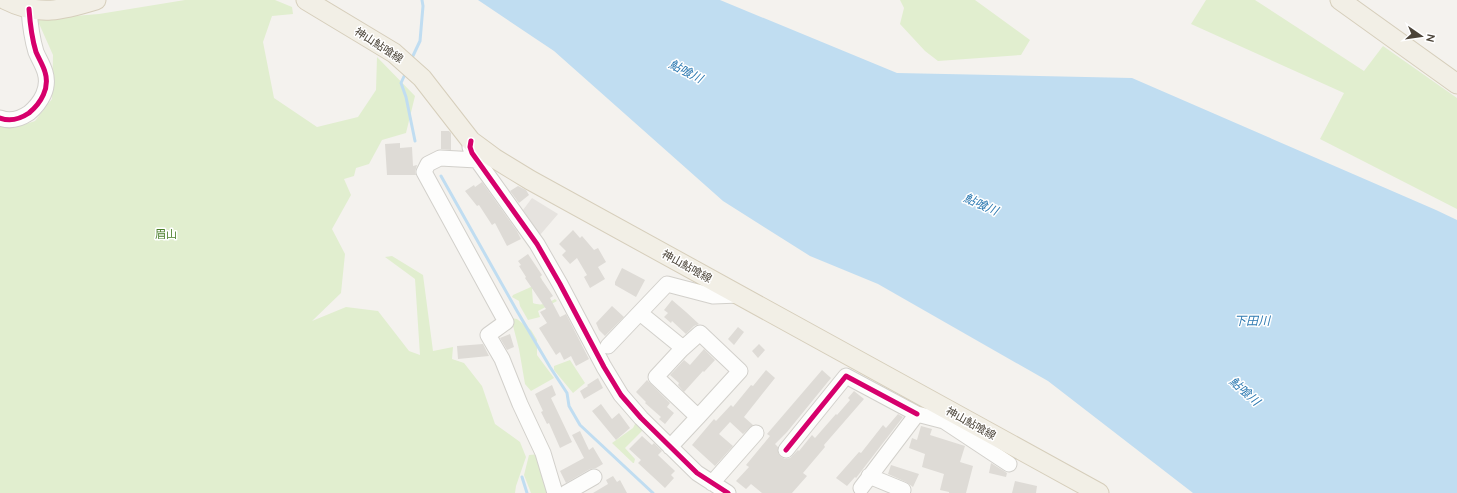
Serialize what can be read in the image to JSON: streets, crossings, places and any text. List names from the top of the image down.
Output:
{
  "streets": {
    "main road": ["神山鮎喰線"]
  },
  "water": ["鮎喰川", "下田川"],
  "parks": ["眉山"],
  "north": "right"
}
